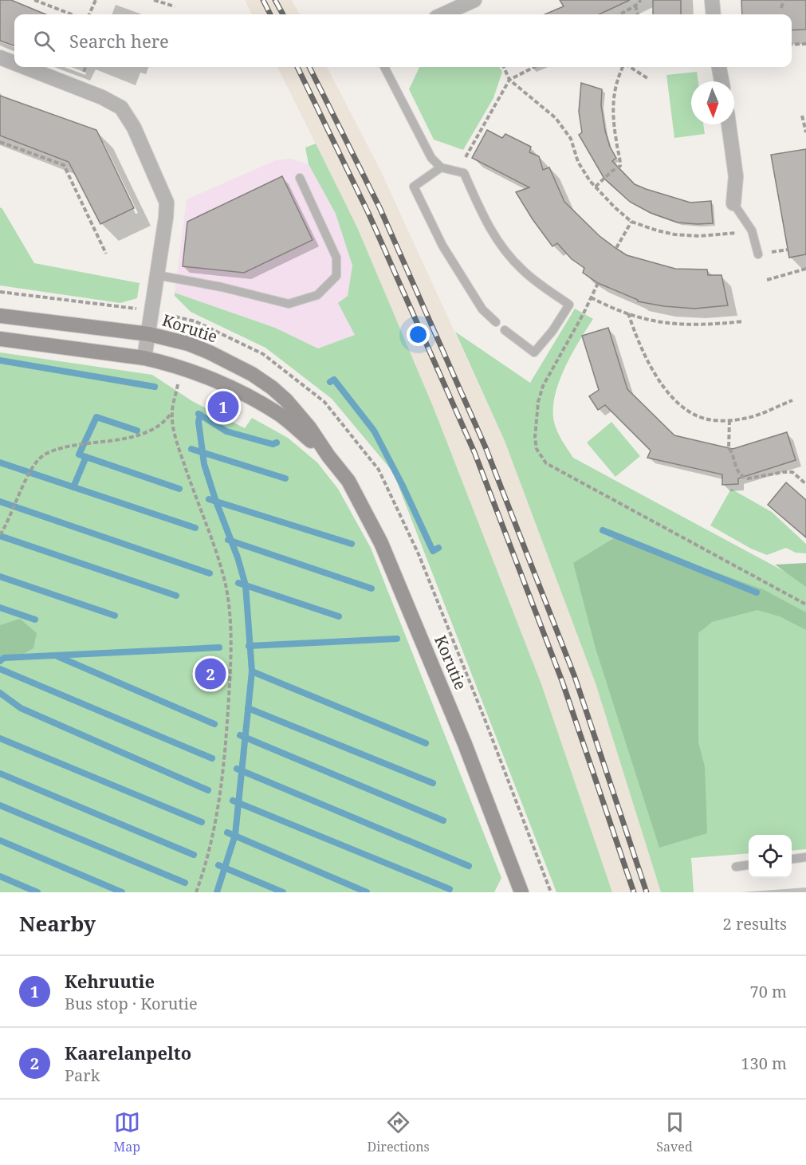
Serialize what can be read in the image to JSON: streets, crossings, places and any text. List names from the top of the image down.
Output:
{
  "streets": {
    "street": ["Korutie"]
  },
  "north": "bottom",
  "page": {
    "search": "Search here",
    "pins": ["1", "2"],
    "heading": ["Nearby", "2 results"],
    "list": [
      {
        "mark": "1",
        "name": "Kehruutie",
        "note": "Bus stop · Korutie",
        "value": "70 m"
      },
      {
        "mark": "2",
        "name": "Kaarelanpelto",
        "note": "Park",
        "value": "130 m"
      }
    ],
    "nav": ["Map", "Directions", "Saved"]
  }
}
